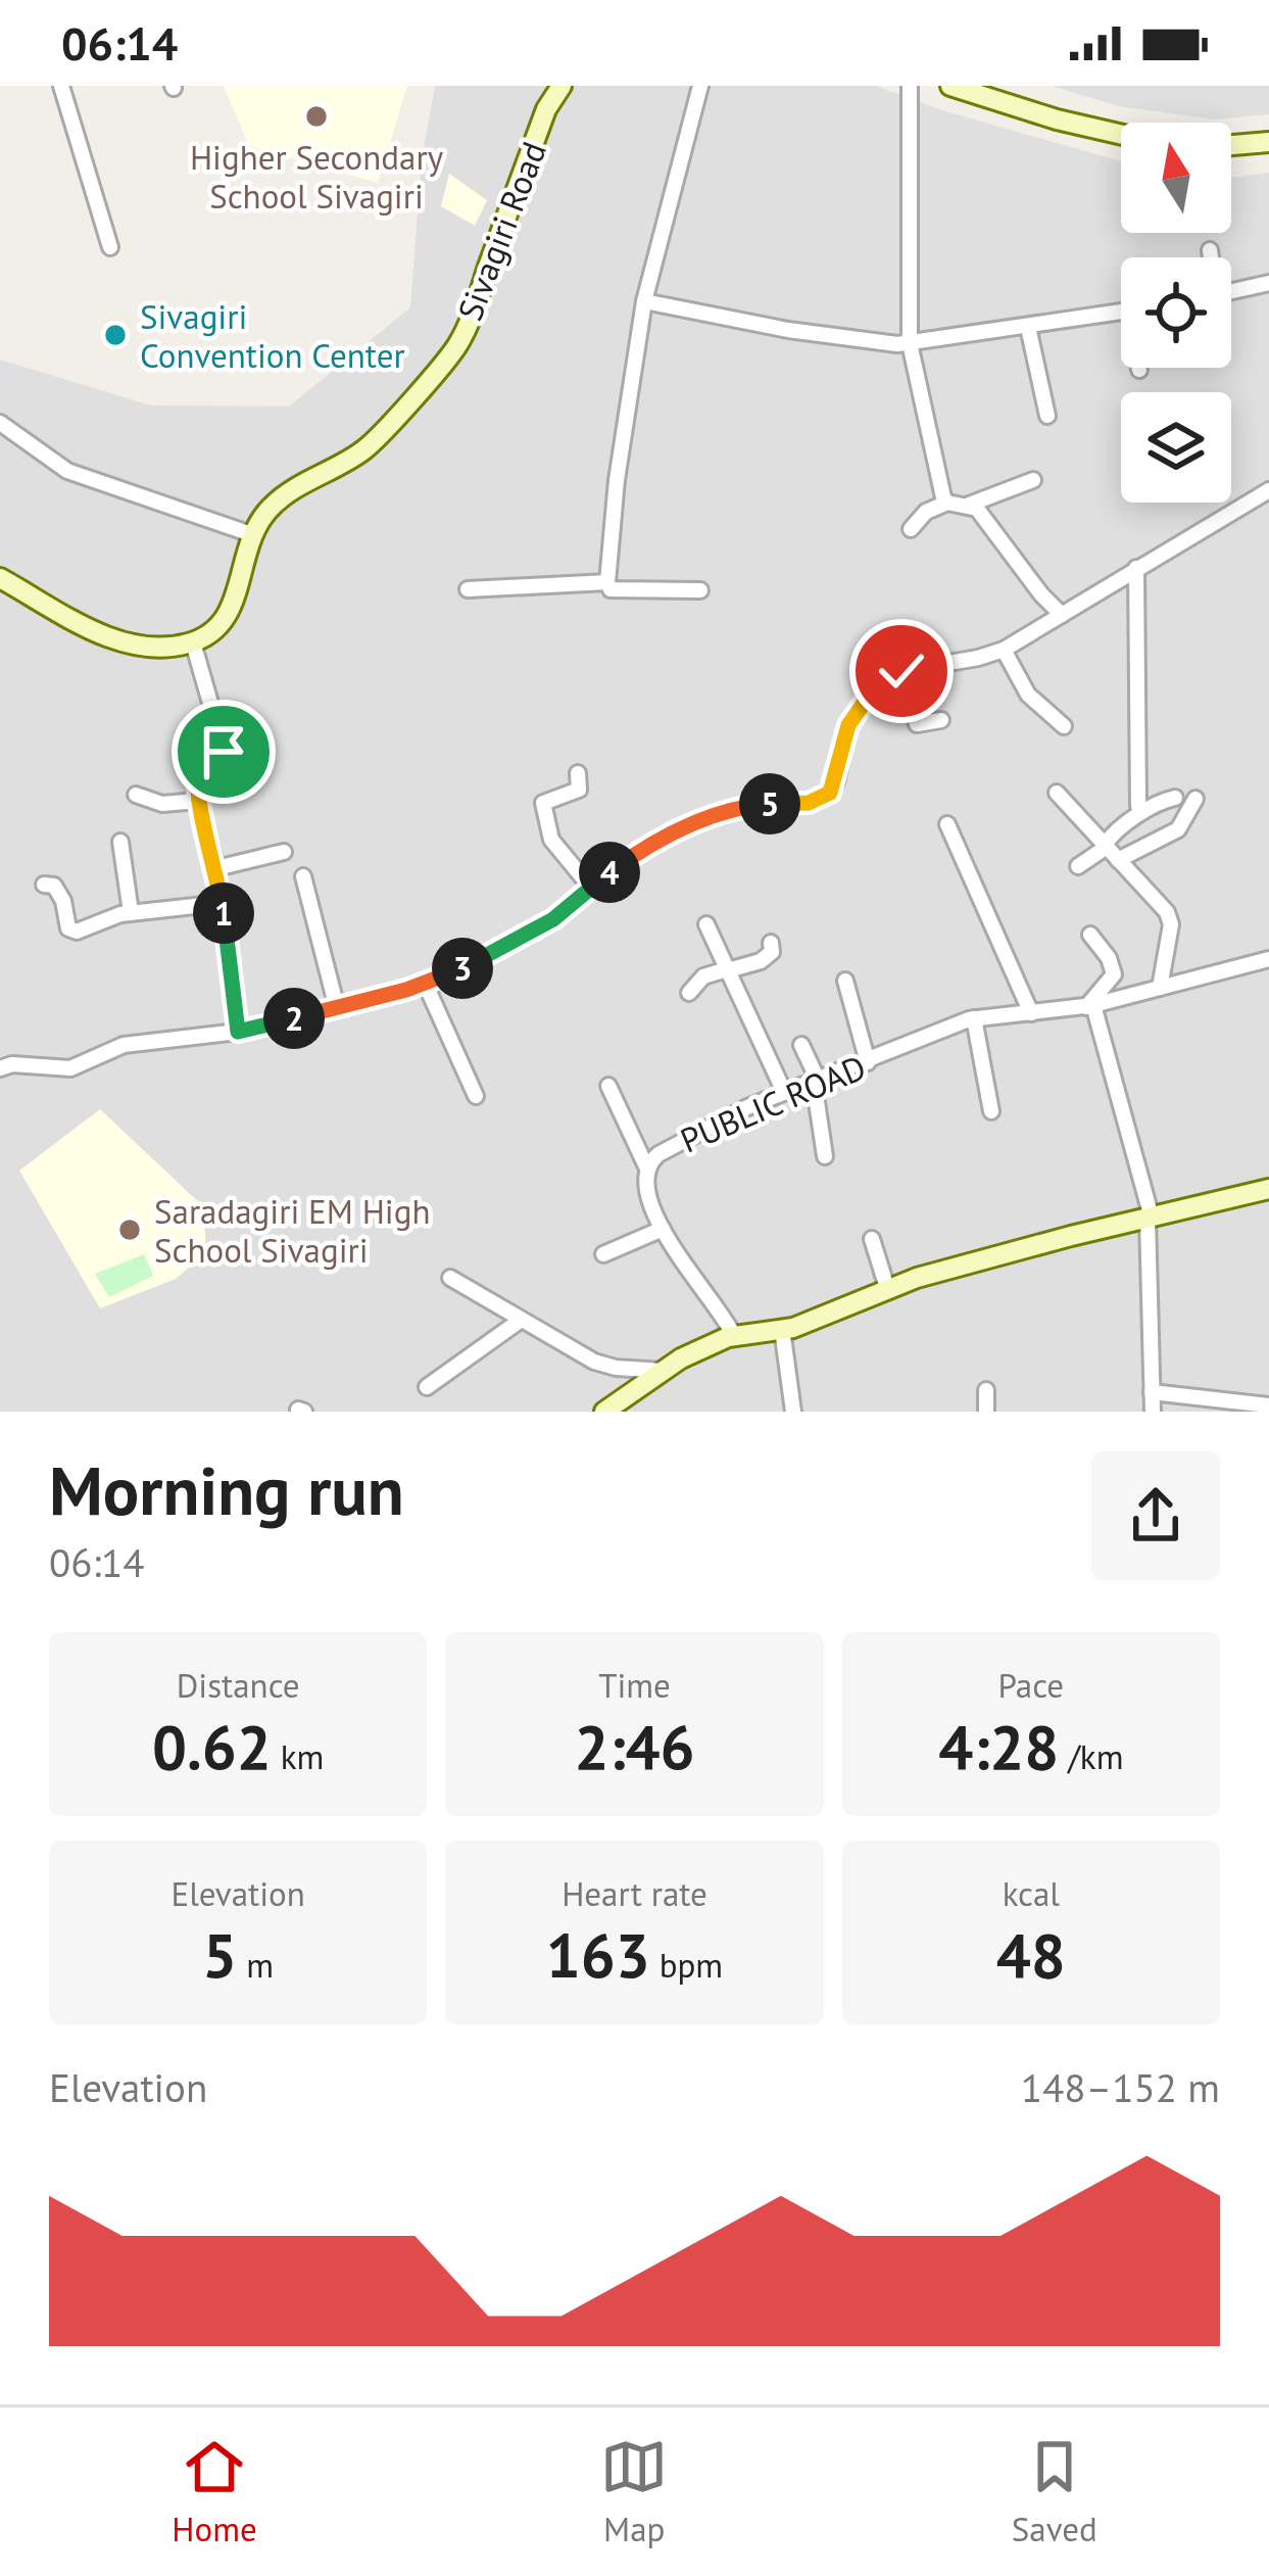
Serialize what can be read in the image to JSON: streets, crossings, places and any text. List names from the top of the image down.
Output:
{
  "streets": {
    "main road": ["Sivagiri Road"],
    "street": ["PUBLIC ROAD"]
  },
  "places": ["Higher Secondary School Sivagiri", "Sivagiri Convention Center", "Saradagiri EM High School Sivagiri"],
  "north": "top",
  "page": {
    "status": "06:14",
    "pins": [
      "5",
      "4",
      "1",
      "3",
      "2"
    ],
    "heading": ["Morning run", "06:14"],
    "stats": [
      ["Distance", "0.62 km"],
      ["Time", "2:46"],
      ["Pace", "4:28 /km"],
      ["Elevation", "5 m"],
      ["Heart rate", "163 bpm"],
      ["kcal", "48"]
    ],
    "chart": ["Elevation", "148–152 m"],
    "tabs": ["Home", "Map", "Saved"]
  }
}
